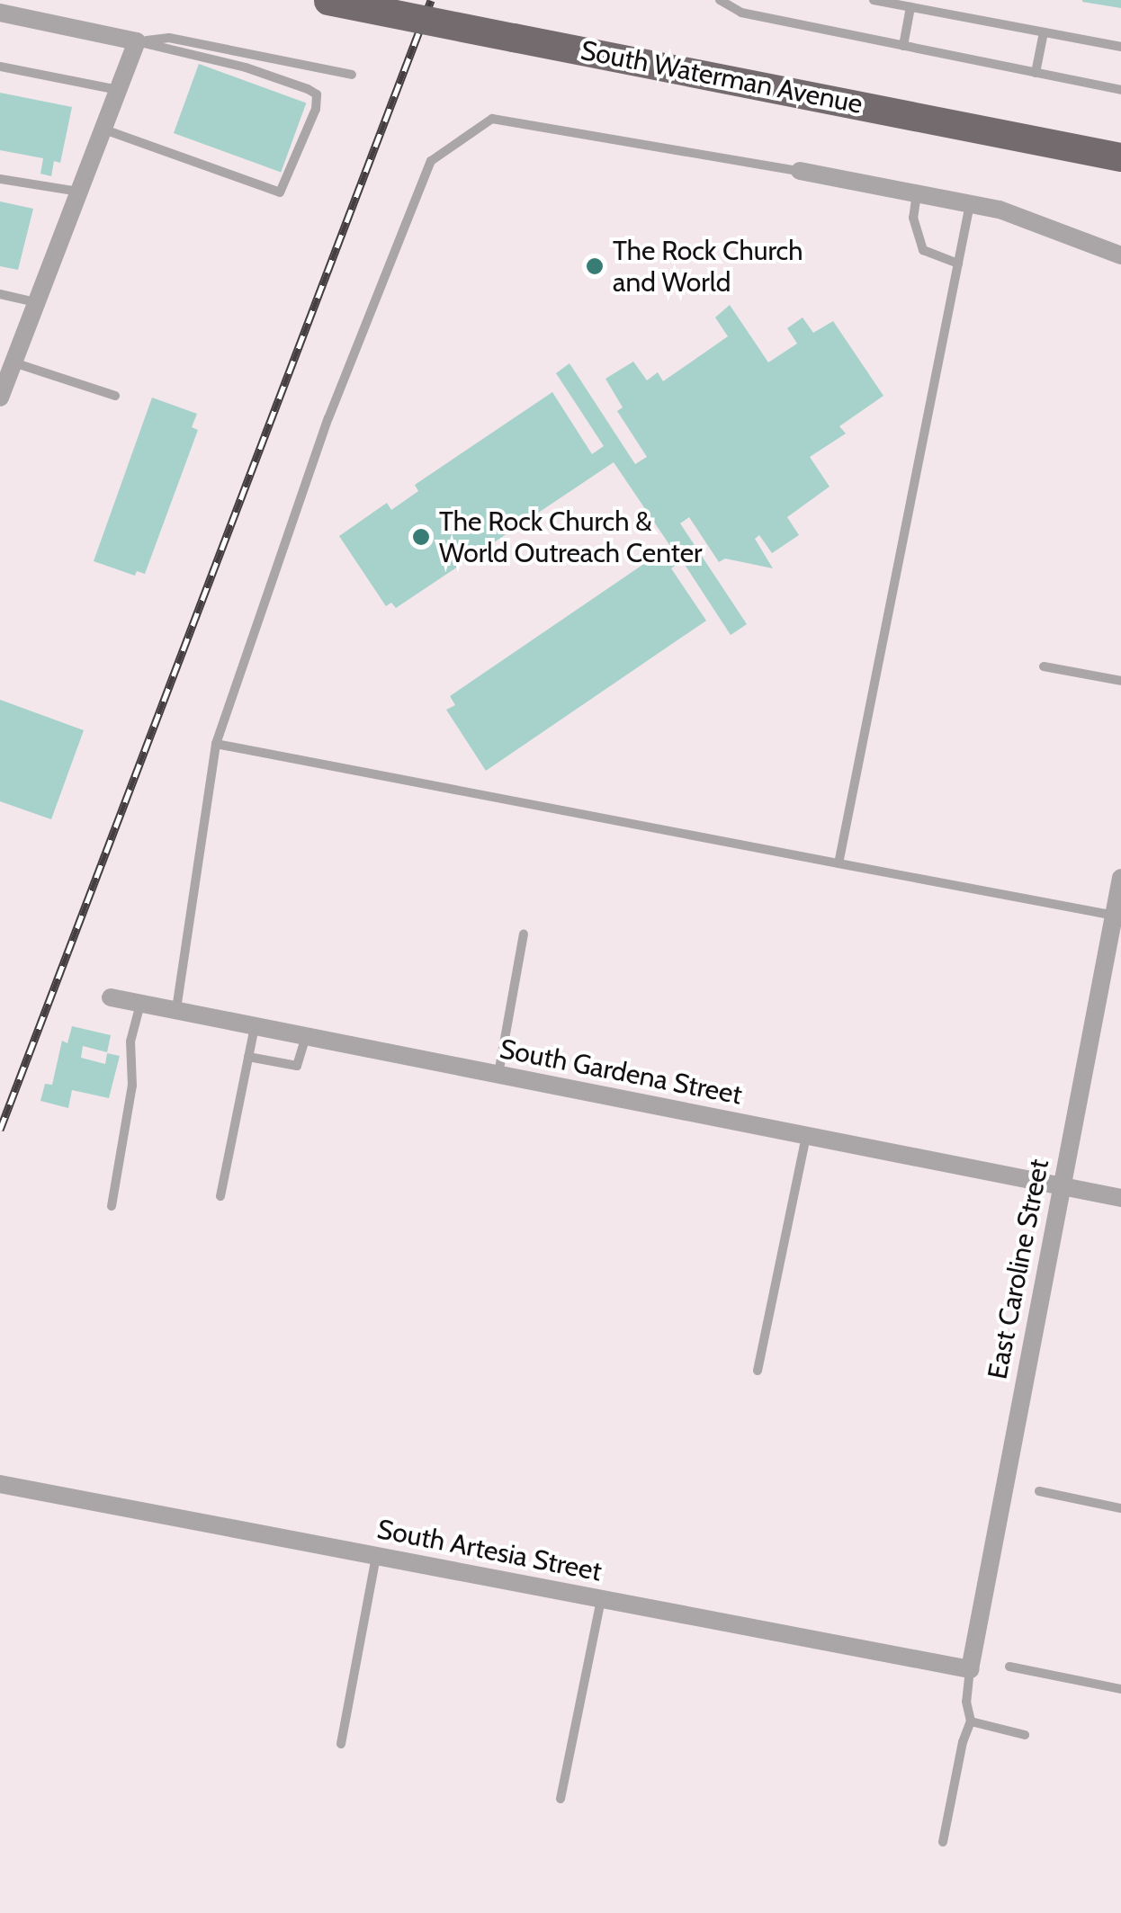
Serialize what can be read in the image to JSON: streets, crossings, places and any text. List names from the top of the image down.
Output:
{
  "streets": {
    "main road": ["South Waterman Avenue"],
    "street": ["South Gardena Street", "East Caroline Street", "South Artesia Street"]
  },
  "crossings": [
    ["South Gardena Street", "East Caroline Street"],
    ["East Caroline Street", "South Artesia Street"]
  ],
  "places": ["The Rock Church and World", "The Rock Church & World Outreach Center"]
}
